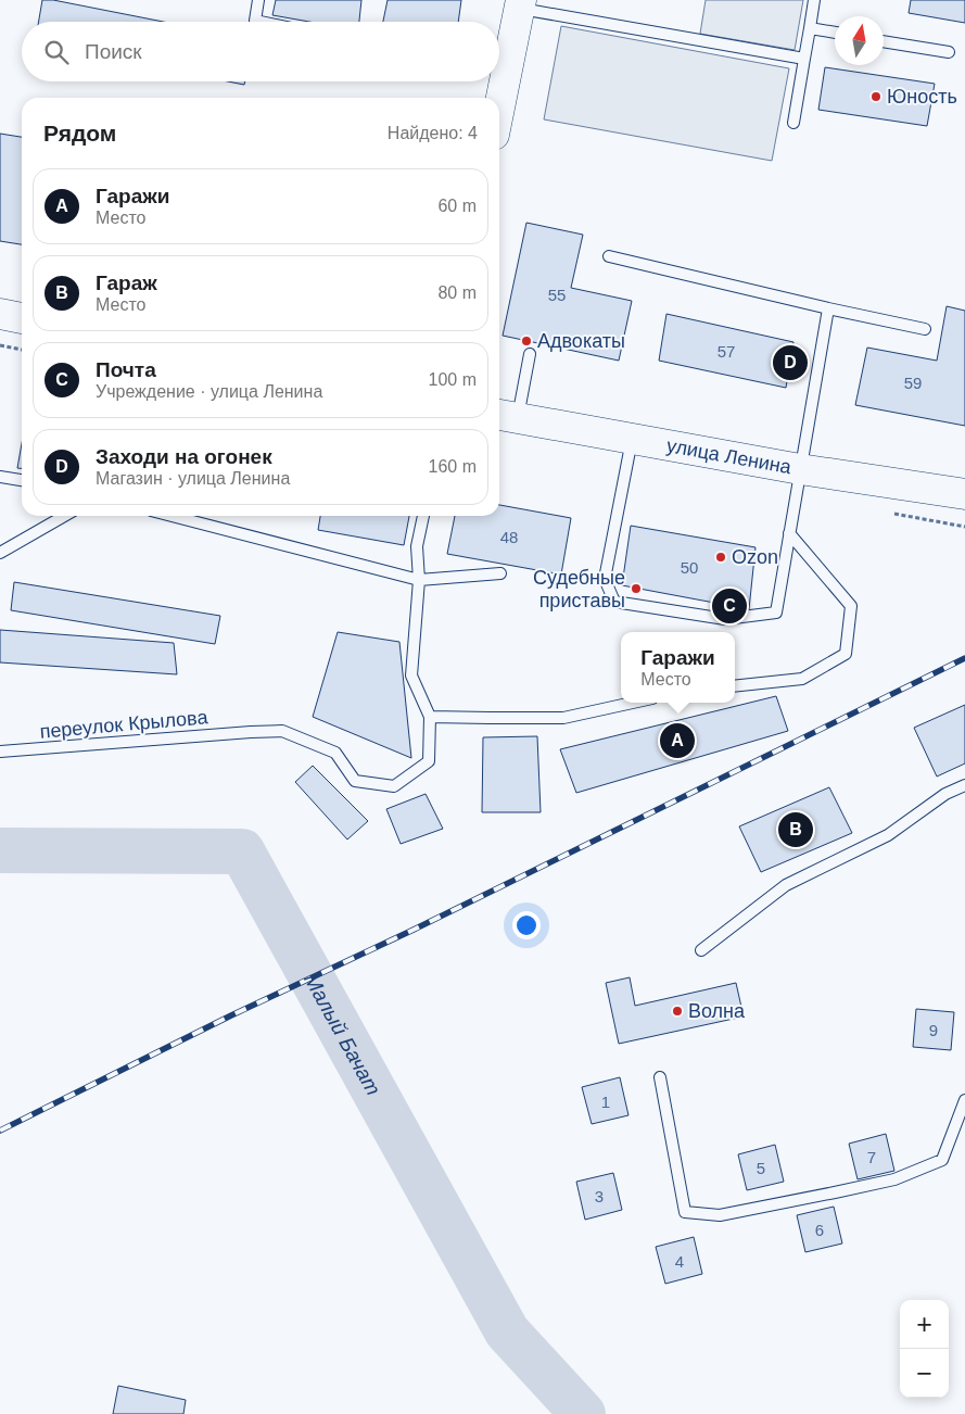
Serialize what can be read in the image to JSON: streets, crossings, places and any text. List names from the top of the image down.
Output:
{
  "streets": {
    "street": ["улица Ленина"],
    "lane": ["переулок Крылова"]
  },
  "water": ["Малый Бачат"],
  "places": [
    "Юность",
    "Адвокаты",
    "Ozon",
    "Судебные приставы",
    "Волна"
  ],
  "house_numbers": [
    "55",
    "57",
    "59",
    "48",
    "50",
    "9",
    "1",
    "7",
    "5",
    "3",
    "6",
    "4"
  ],
  "north": "top",
  "page": {
    "search": "Поиск",
    "heading": ["Рядом", "Найдено: 4"],
    "list": [
      {
        "mark": "A",
        "name": "Гаражи",
        "note": "Место",
        "value": "60 m"
      },
      {
        "mark": "B",
        "name": "Гараж",
        "note": "Место",
        "value": "80 m"
      },
      {
        "mark": "C",
        "name": "Почта",
        "note": "Учреждение · улица Ленина",
        "value": "100 m"
      },
      {
        "mark": "D",
        "name": "Заходи на огонек",
        "note": "Магазин · улица Ленина",
        "value": "160 m"
      }
    ],
    "pins": [
      "D",
      "C",
      "A",
      "B"
    ],
    "popup": ["Гаражи", "Место"],
    "map_buttons": ["+", "−"]
  }
}
